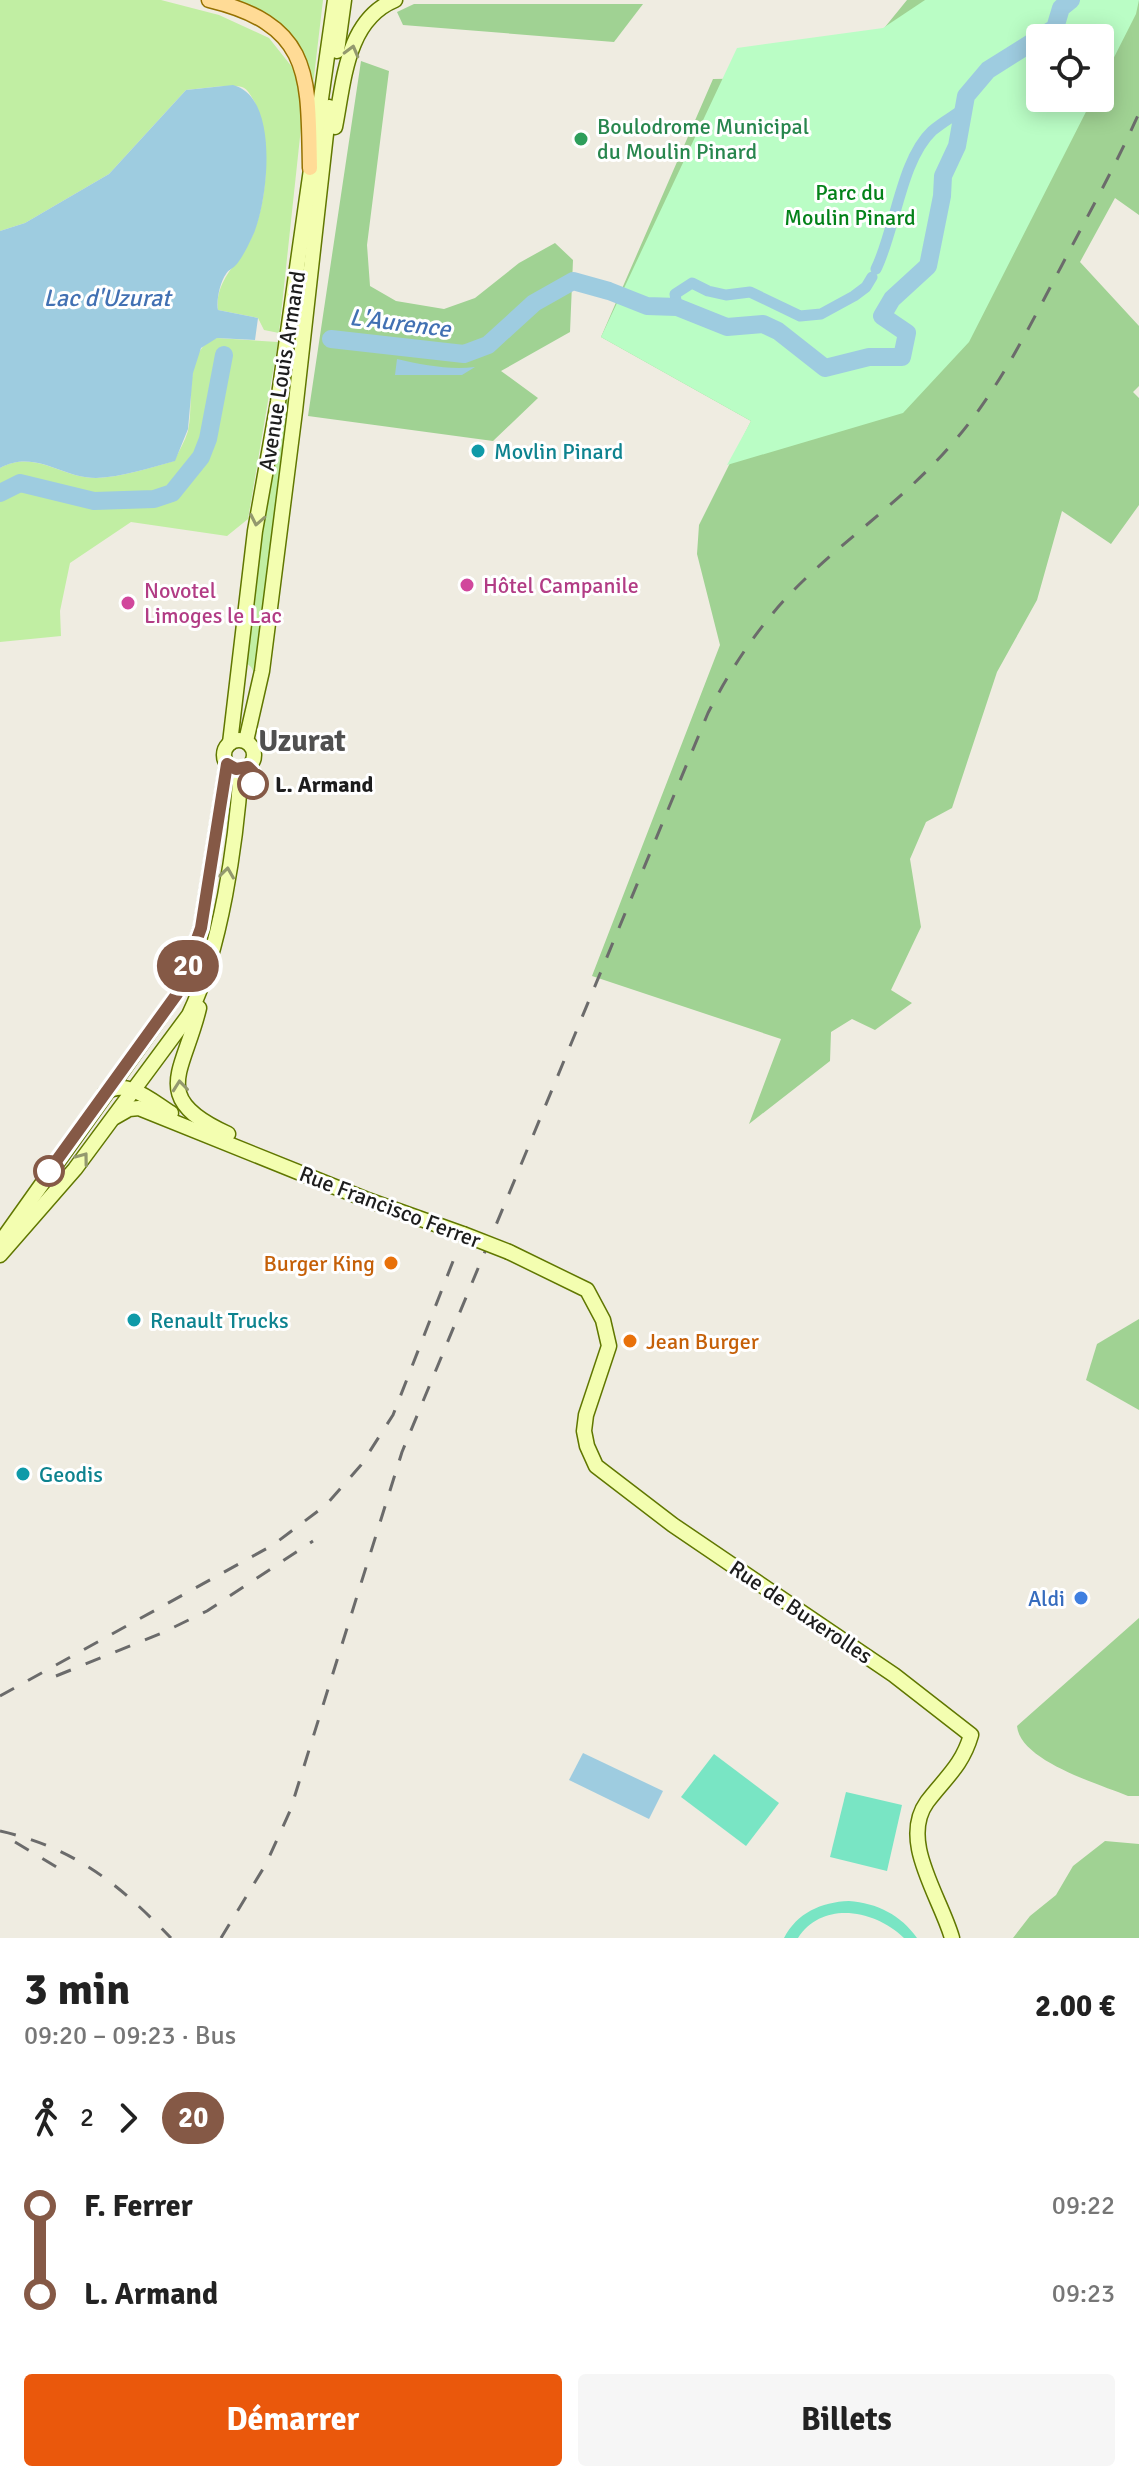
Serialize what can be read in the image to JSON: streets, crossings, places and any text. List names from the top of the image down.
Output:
{
  "streets": {
    "street": ["Avenue Louis Armand", "Rue Francisco Ferrer", "Rue de Buxerolles"]
  },
  "crossings": [
    ["Rue Francisco Ferrer", "Rue de Buxerolles"]
  ],
  "districts": ["Uzurat"],
  "water": ["Lac d'Uzurat", "L'Aurence"],
  "parks": ["Parc du Moulin Pinard"],
  "places": [
    "Boulodrome Municipal du Moulin Pinard",
    "Movlin Pinard",
    "Hôtel Campanile",
    "Novotel Limoges le Lac",
    "L. Armand",
    "Burger King",
    "Renault Trucks",
    "Jean Burger",
    "Geodis",
    "Aldi"
  ],
  "lines": ["bus line 20"],
  "page": {
    "on_map": "20",
    "heading": ["3 min", "09:20 – 09:23 · Bus", "2.00 €"],
    "legs": ["2", "20"],
    "list": [
      {
        "name": "F. Ferrer",
        "value": "09:22"
      },
      {
        "name": "L. Armand",
        "value": "09:23"
      }
    ],
    "buttons": ["Démarrer", "Billets"]
  }
}
